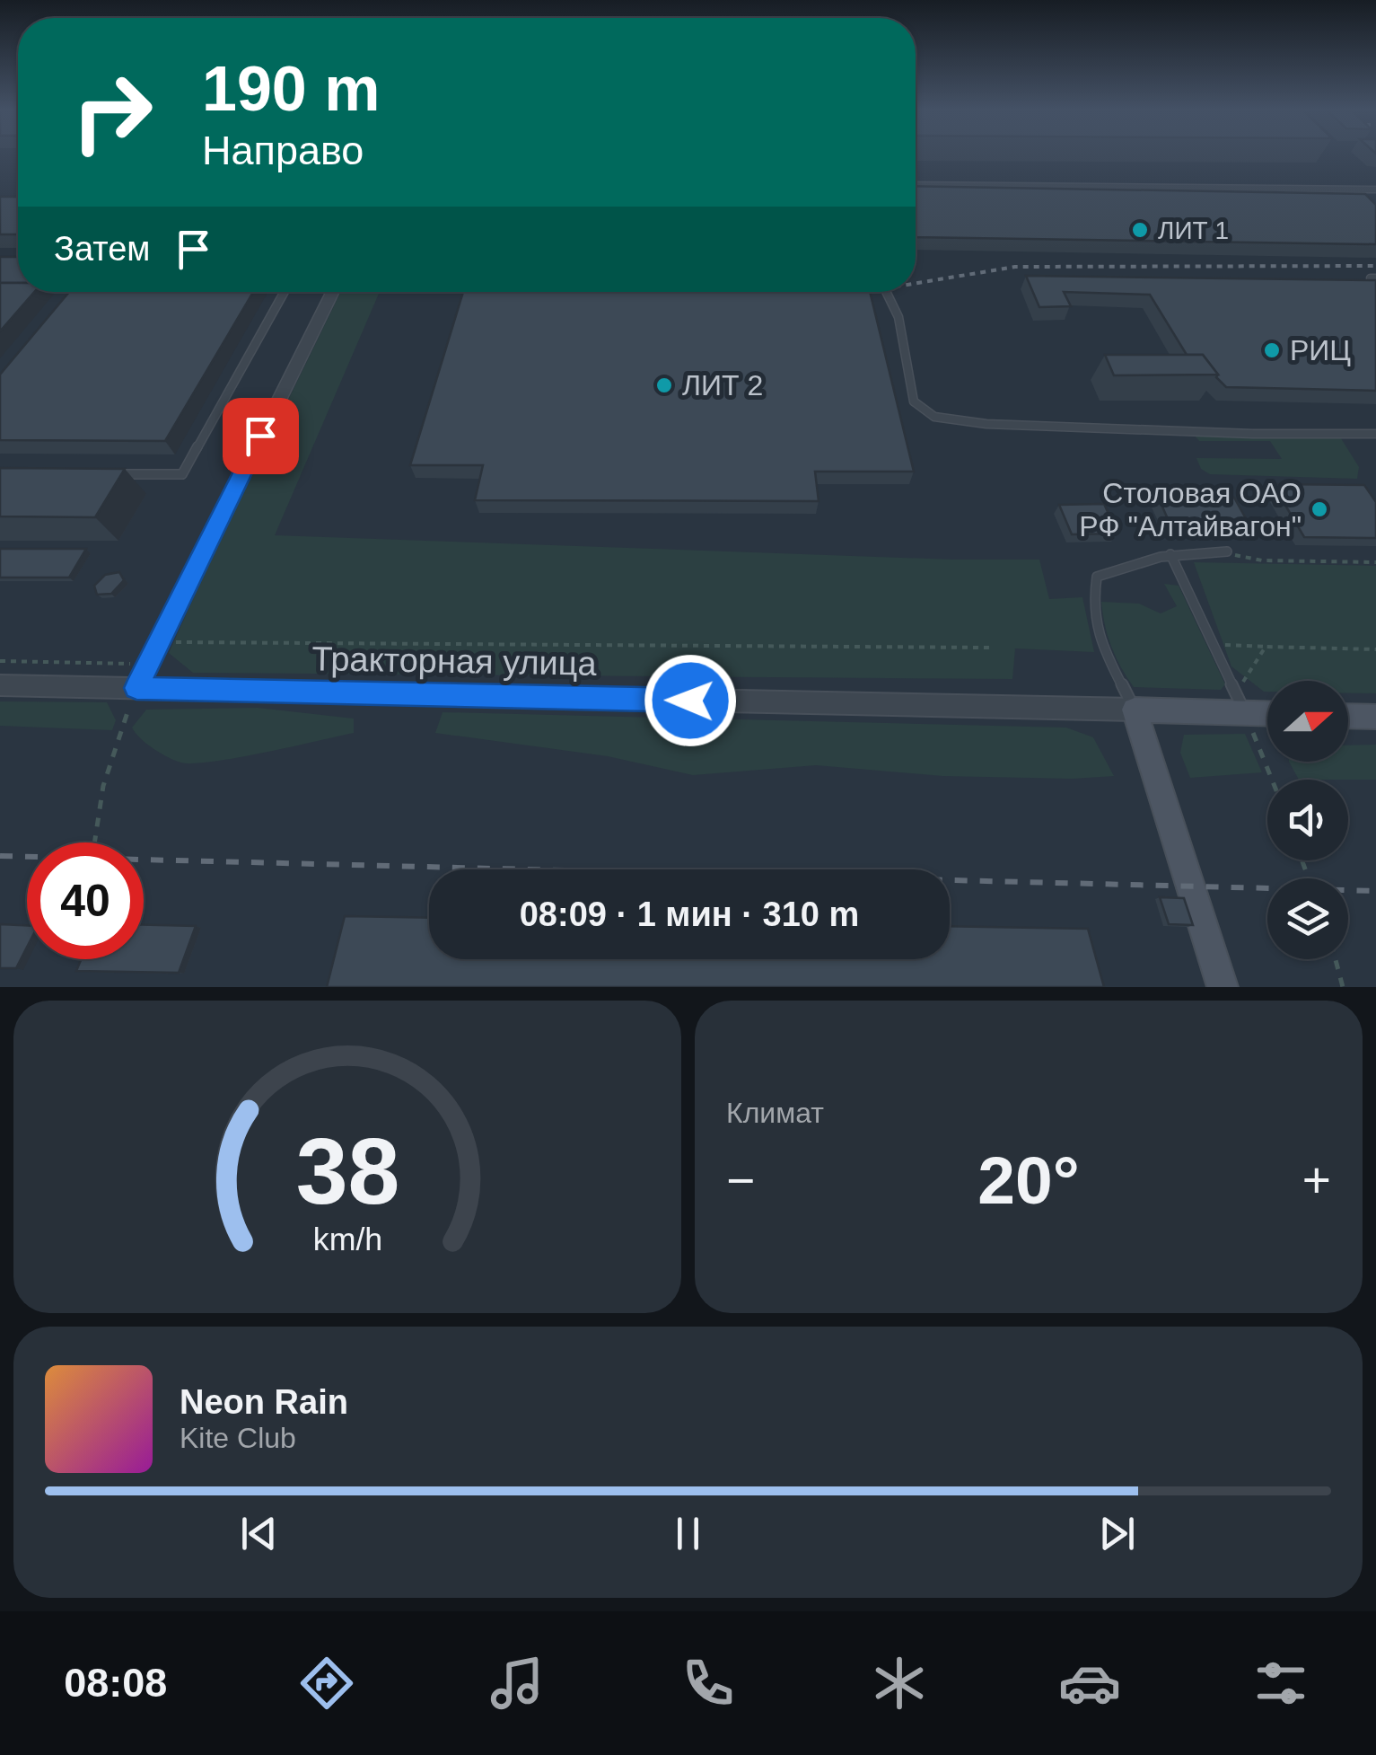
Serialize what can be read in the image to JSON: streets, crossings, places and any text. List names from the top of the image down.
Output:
{
  "streets": {
    "main road": ["Тракторная улица"]
  },
  "places": [
    "ЛИТ 1",
    "РИЦ",
    "ЛИТ 2",
    "Столовая ОАО РФ \"Алтайвагон\""
  ],
  "north": "right",
  "page": {
    "turn": ["190 m", "Направо"],
    "then": "Затем",
    "limit": "40",
    "trip": "08:09 · 1 мин · 310 m",
    "tile": "Климат",
    "heat": ["−", "20°", "+"],
    "song": ["Neon Rain", "Kite Club"],
    "tabs": "08:08",
    "gauge": ["38", "km/h"]
  }
}
